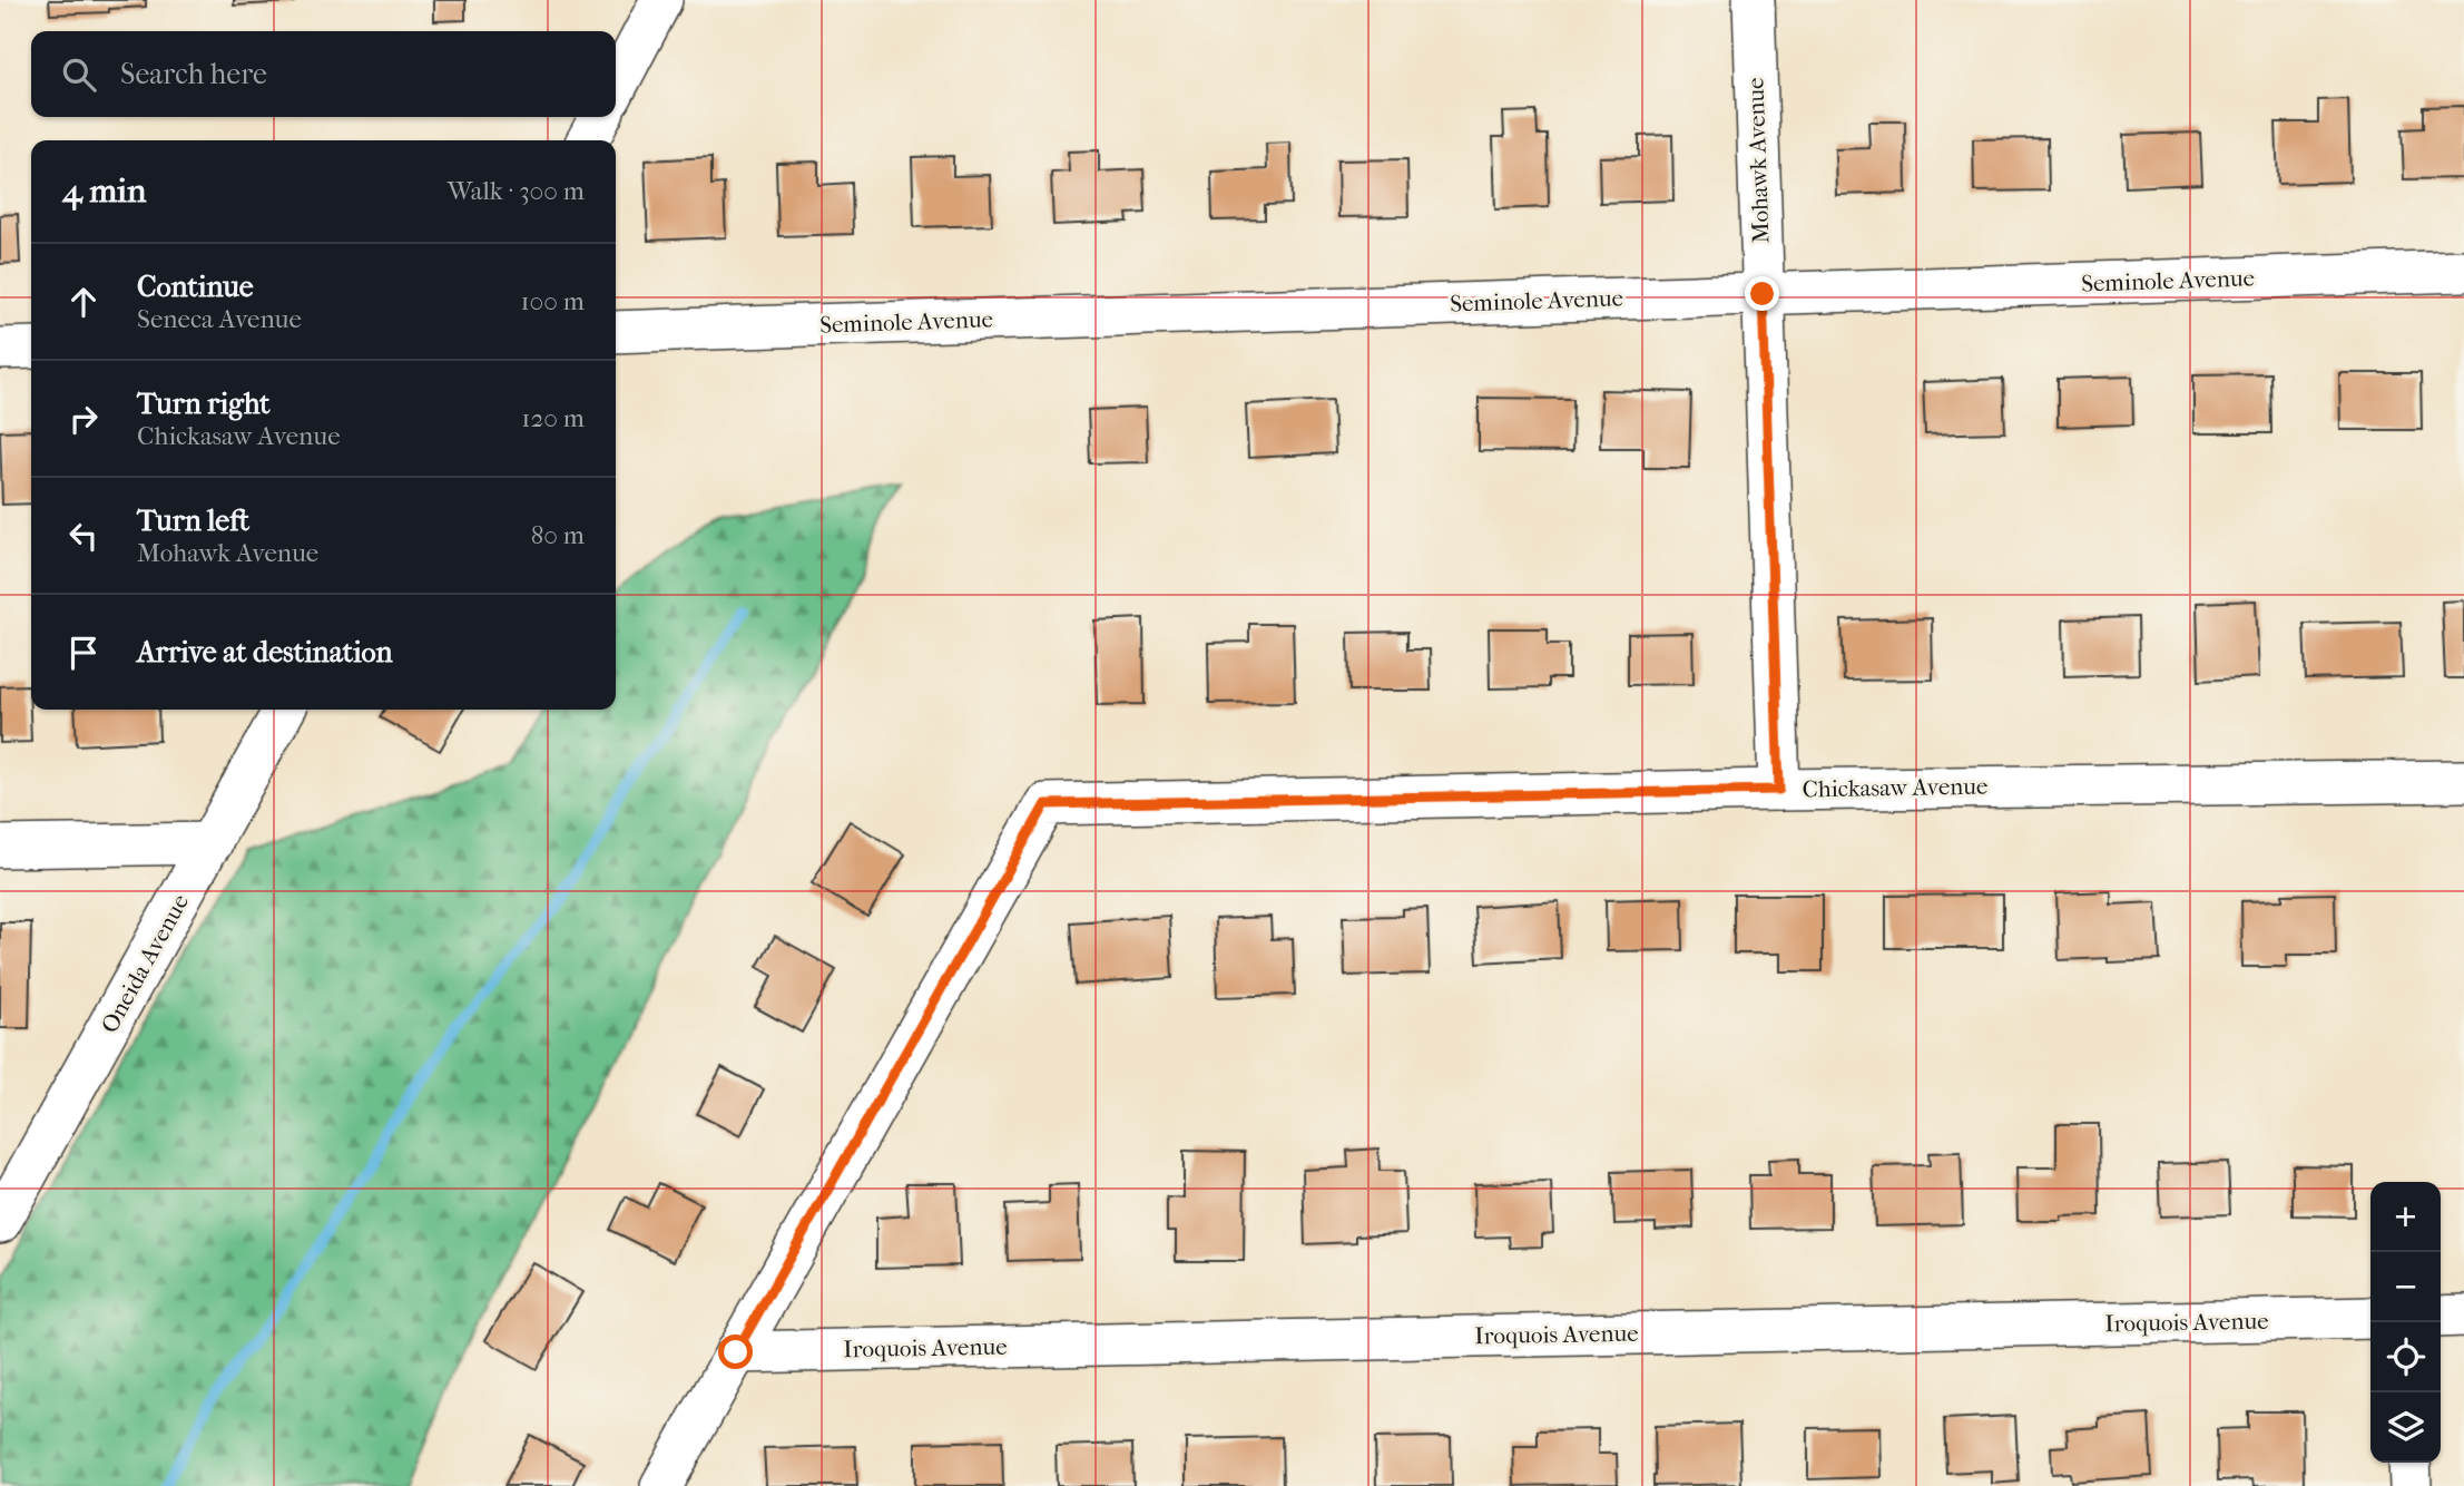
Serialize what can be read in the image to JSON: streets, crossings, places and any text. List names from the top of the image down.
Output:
{
  "streets": {
    "street": [
      "Mohawk Avenue",
      "Seminole Avenue",
      "Chickasaw Avenue",
      "Oneida Avenue",
      "Iroquois Avenue"
    ]
  },
  "crossings": [
    ["Mohawk Avenue", "Seminole Avenue"],
    ["Mohawk Avenue", "Chickasaw Avenue"],
    ["Chickasaw Avenue", "Iroquois Avenue"]
  ],
  "page": {
    "search": "Search here",
    "heading": ["4 min", "Walk · 300 m"],
    "list": [
      ["Continue", "Seneca Avenue", "100 m"],
      ["Turn right", "Chickasaw Avenue", "120 m"],
      ["Turn left", "Mohawk Avenue", "80 m"],
      "Arrive at destination"
    ],
    "map_buttons": ["+", "−"]
  }
}
